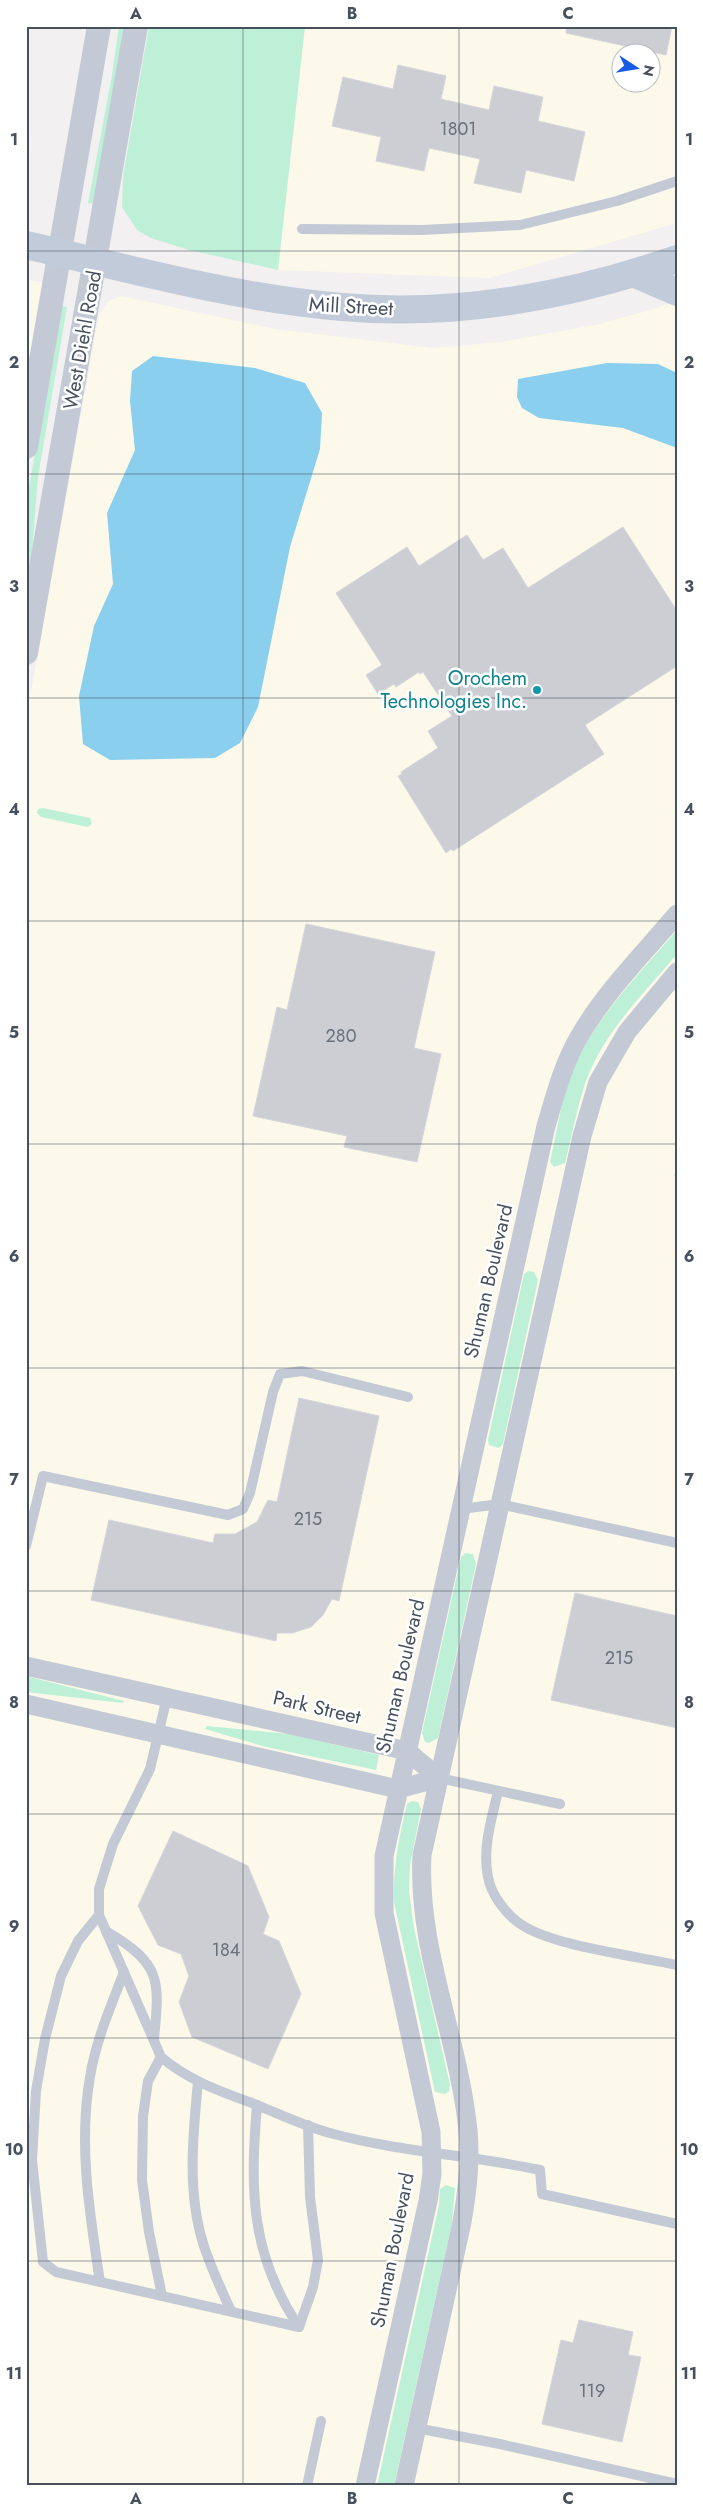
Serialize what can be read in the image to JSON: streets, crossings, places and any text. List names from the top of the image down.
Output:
{
  "streets": {
    "main road": ["Mill Street"],
    "street": ["West Diehl Road", "Shuman Boulevard", "Park Street"]
  },
  "crossings": [
    ["Mill Street", "West Diehl Road"],
    ["Shuman Boulevard", "Park Street"]
  ],
  "places": ["Orochem Technologies Inc."],
  "house_numbers": [
    "1801",
    "280",
    "215",
    "215",
    "184",
    "119"
  ],
  "north": "right",
  "grid": {
    "columns": ["A", "B", "C"],
    "rows": [
      "1",
      "2",
      "3",
      "4",
      "5",
      "6",
      "7",
      "8",
      "9",
      "10",
      "11"
    ]
  }
}
